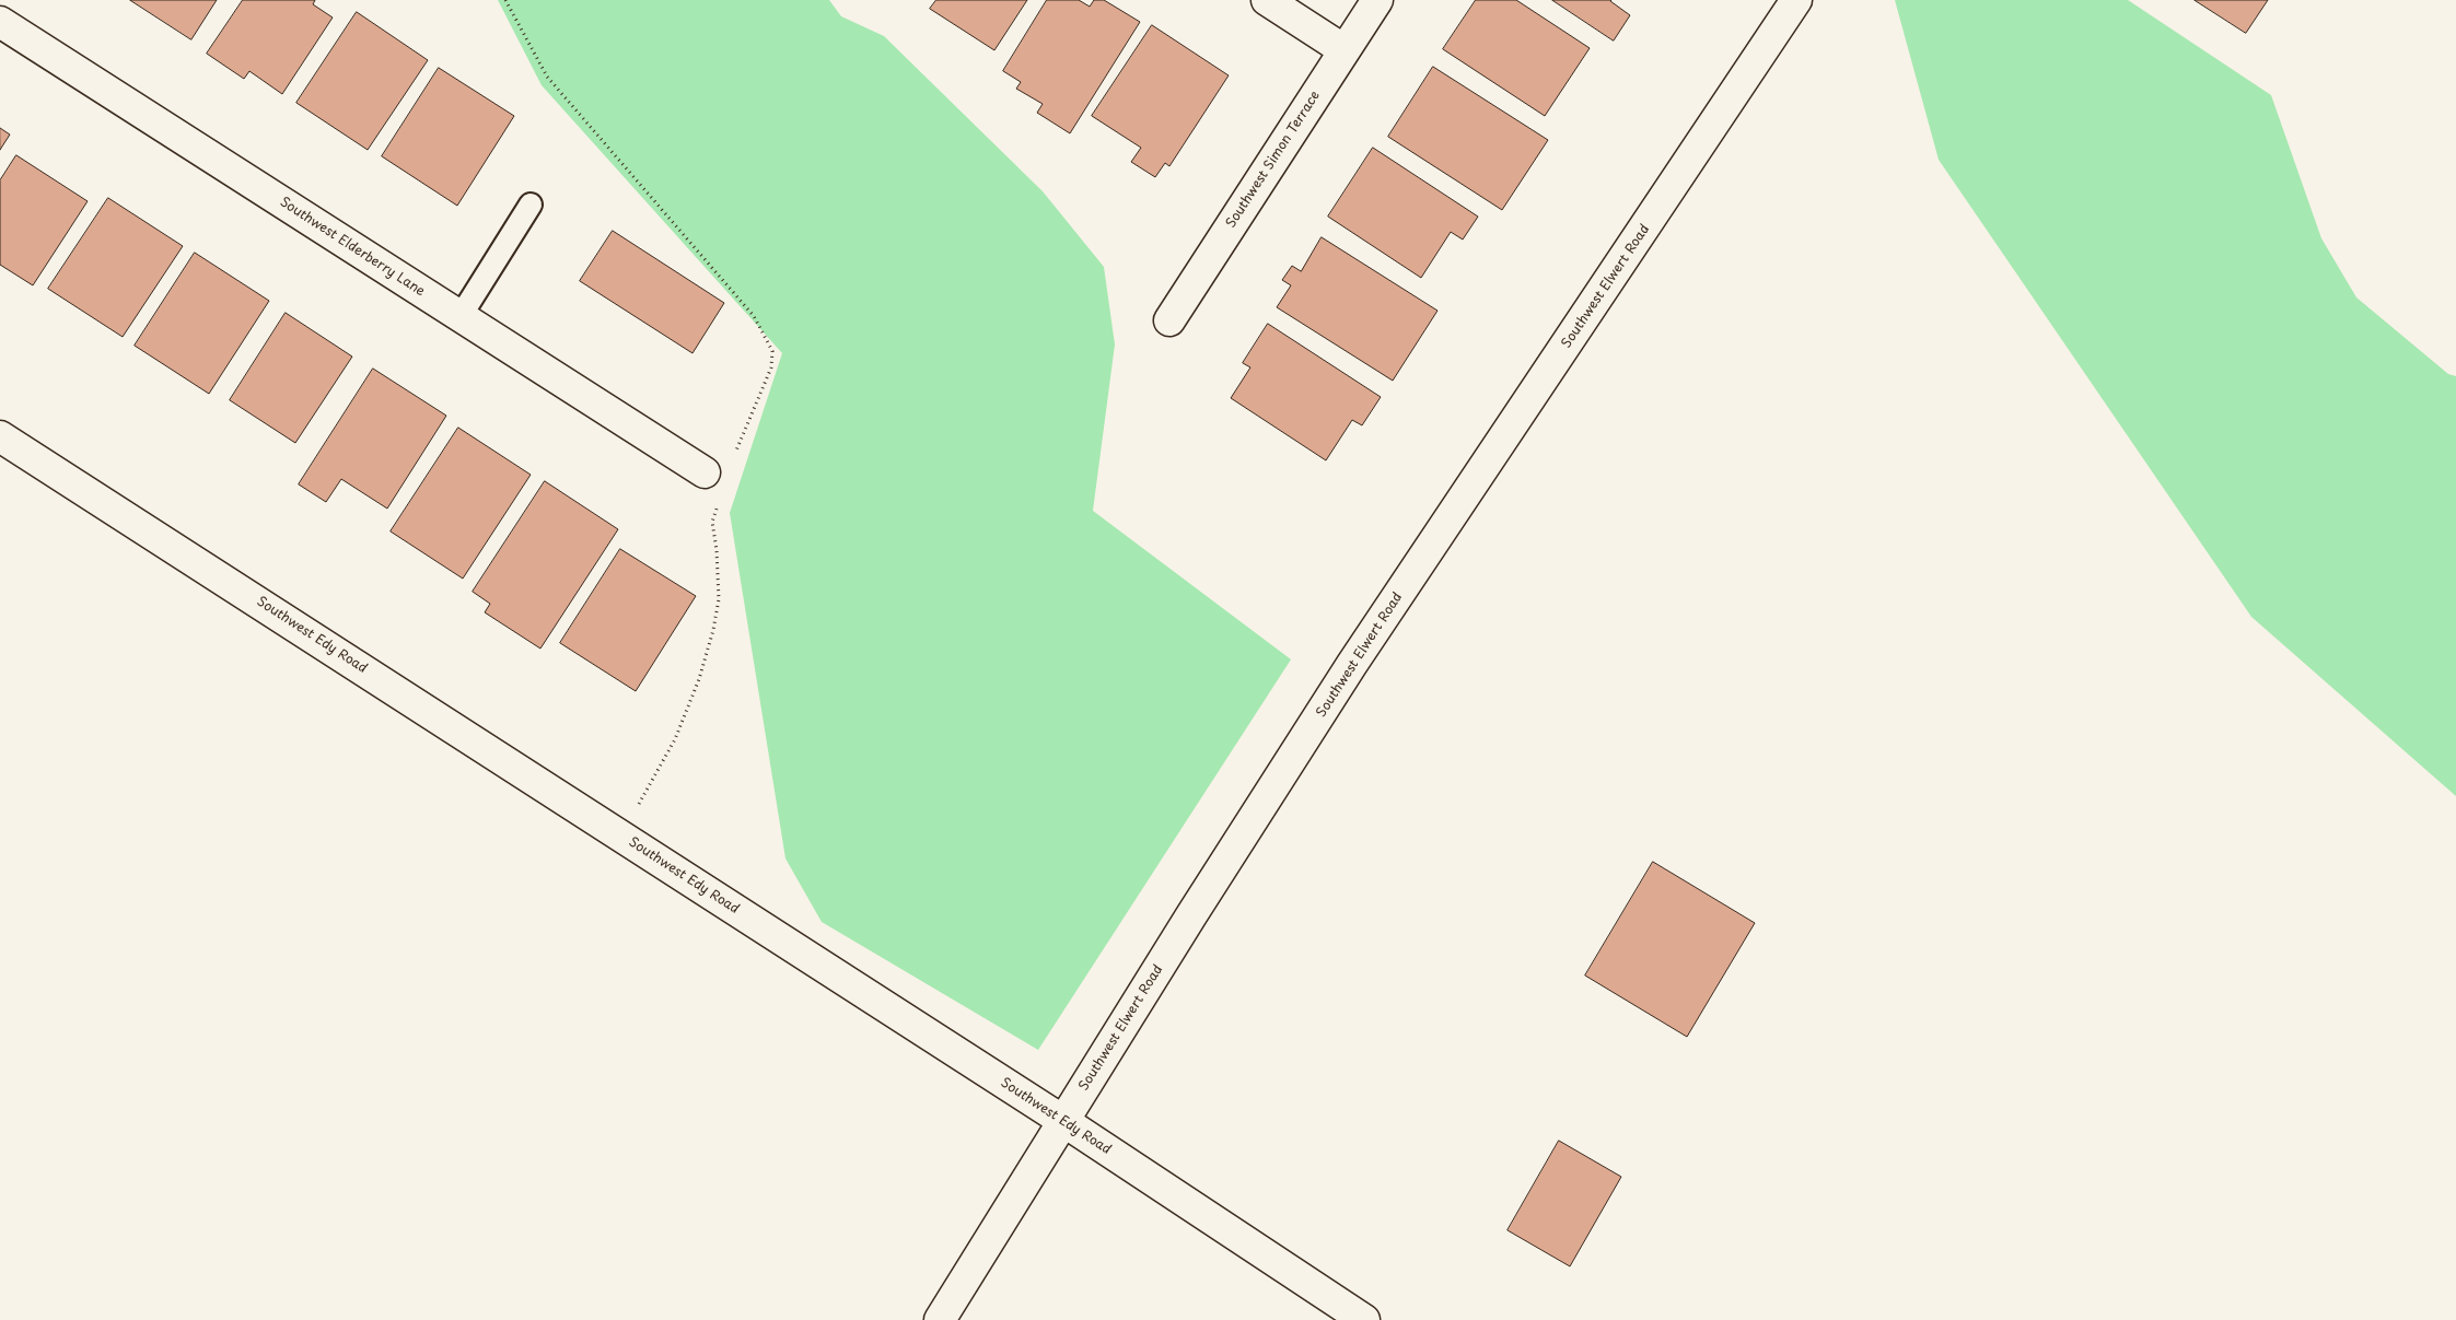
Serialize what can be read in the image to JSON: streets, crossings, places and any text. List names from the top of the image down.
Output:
{
  "streets": {
    "main road": [
      "Southwest Simon Terrace",
      "Southwest Elderberry Lane",
      "Southwest Elwert Road",
      "Southwest Edy Road"
    ]
  },
  "crossings": [
    ["Southwest Elwert Road", "Southwest Edy Road"]
  ]
}
